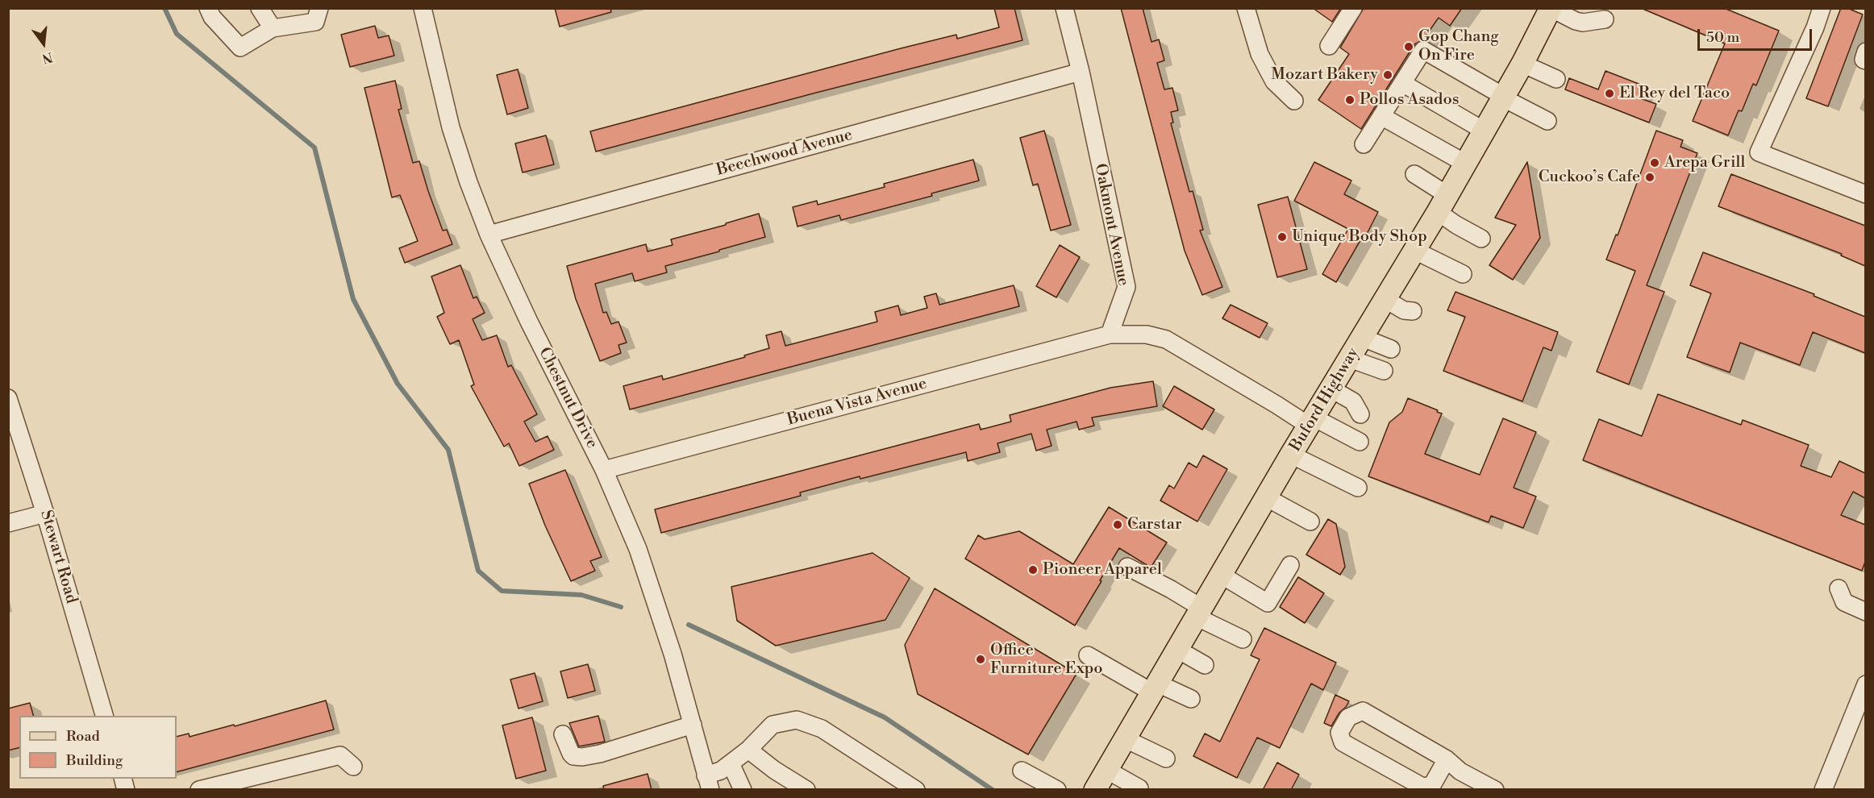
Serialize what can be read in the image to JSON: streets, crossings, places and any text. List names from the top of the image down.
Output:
{
  "streets": {
    "main road": ["Buford Highway"],
    "street": [
      "Beechwood Avenue",
      "Oakmont Avenue",
      "Chestnut Drive",
      "Buena Vista Avenue",
      "Stewart Road"
    ]
  },
  "crossings": [
    ["Beechwood Avenue", "Oakmont Avenue"],
    ["Beechwood Avenue", "Chestnut Drive"],
    ["Oakmont Avenue", "Buena Vista Avenue"],
    ["Chestnut Drive", "Buena Vista Avenue"]
  ],
  "places": [
    "Gop Chang On Fire",
    "Mozart Bakery",
    "El Rey del Taco",
    "Pollos Asados",
    "Arepa Grill",
    "Cuckoo’s Cafe",
    "Unique Body Shop",
    "Carstar",
    "Pioneer Apparel",
    "Office Furniture Expo"
  ],
  "legend": ["Road", "Building"],
  "scale_bar": "50 m",
  "north": "bottom"
}
